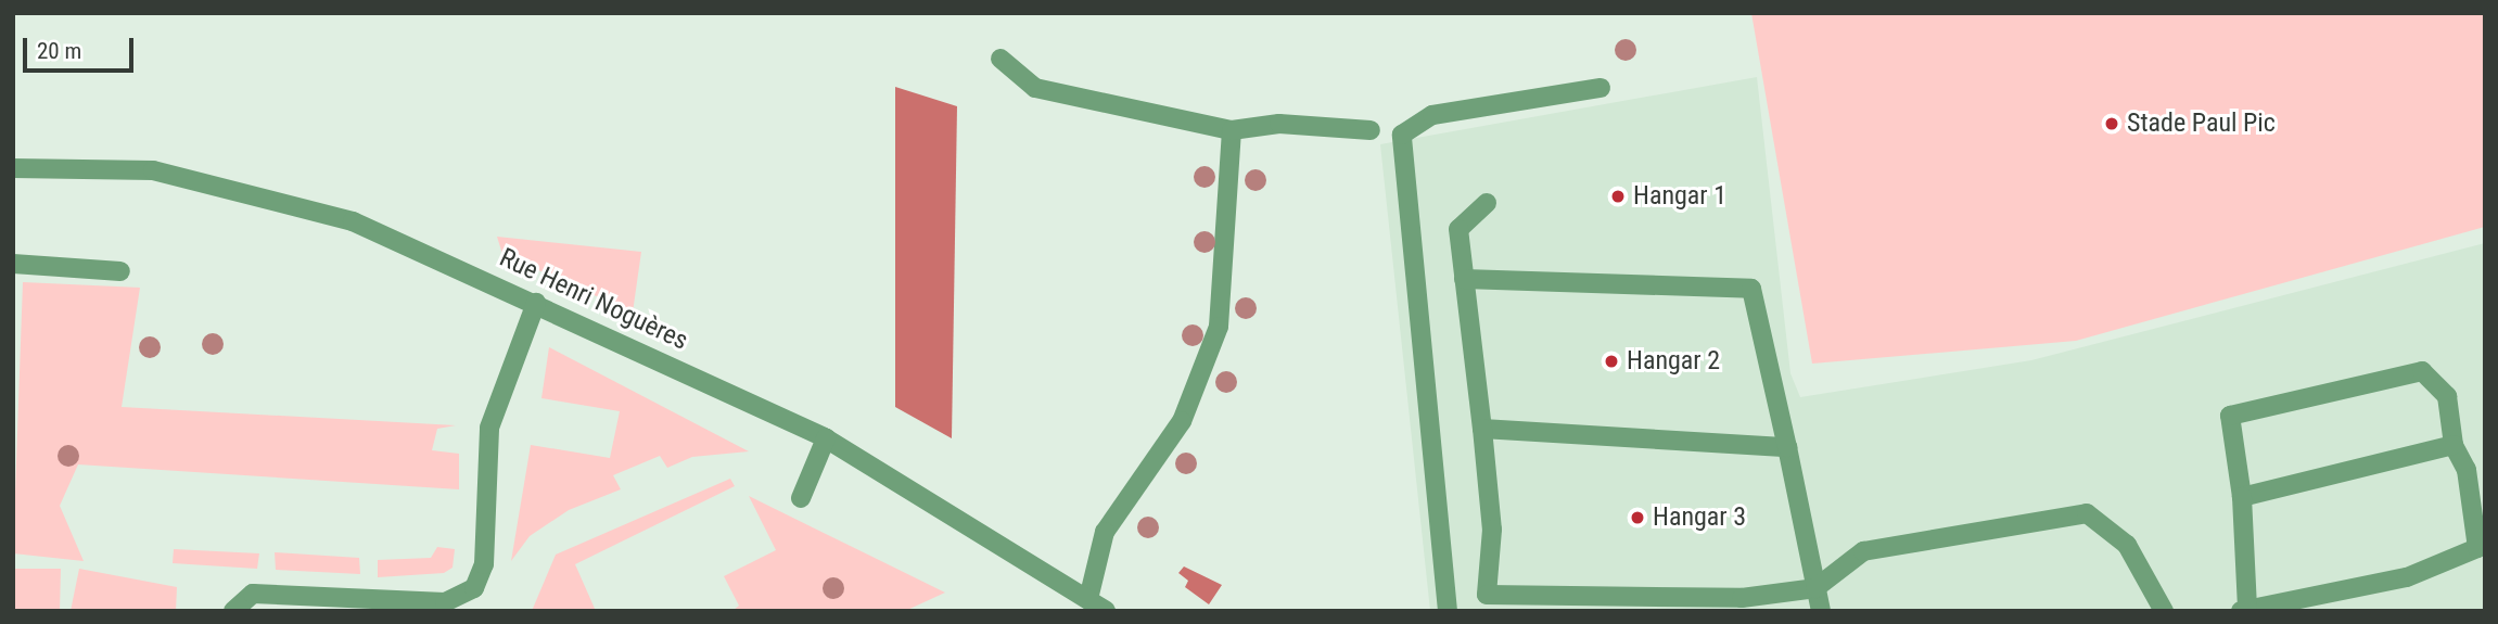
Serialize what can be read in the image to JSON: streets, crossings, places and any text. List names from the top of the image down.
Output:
{
  "streets": {
    "street": ["Rue Henri Noguères"]
  },
  "places": [
    "Stade Paul Pic",
    "Hangar 1",
    "Hangar 2",
    "Hangar 3"
  ],
  "scale_bar": "20 m"
}
